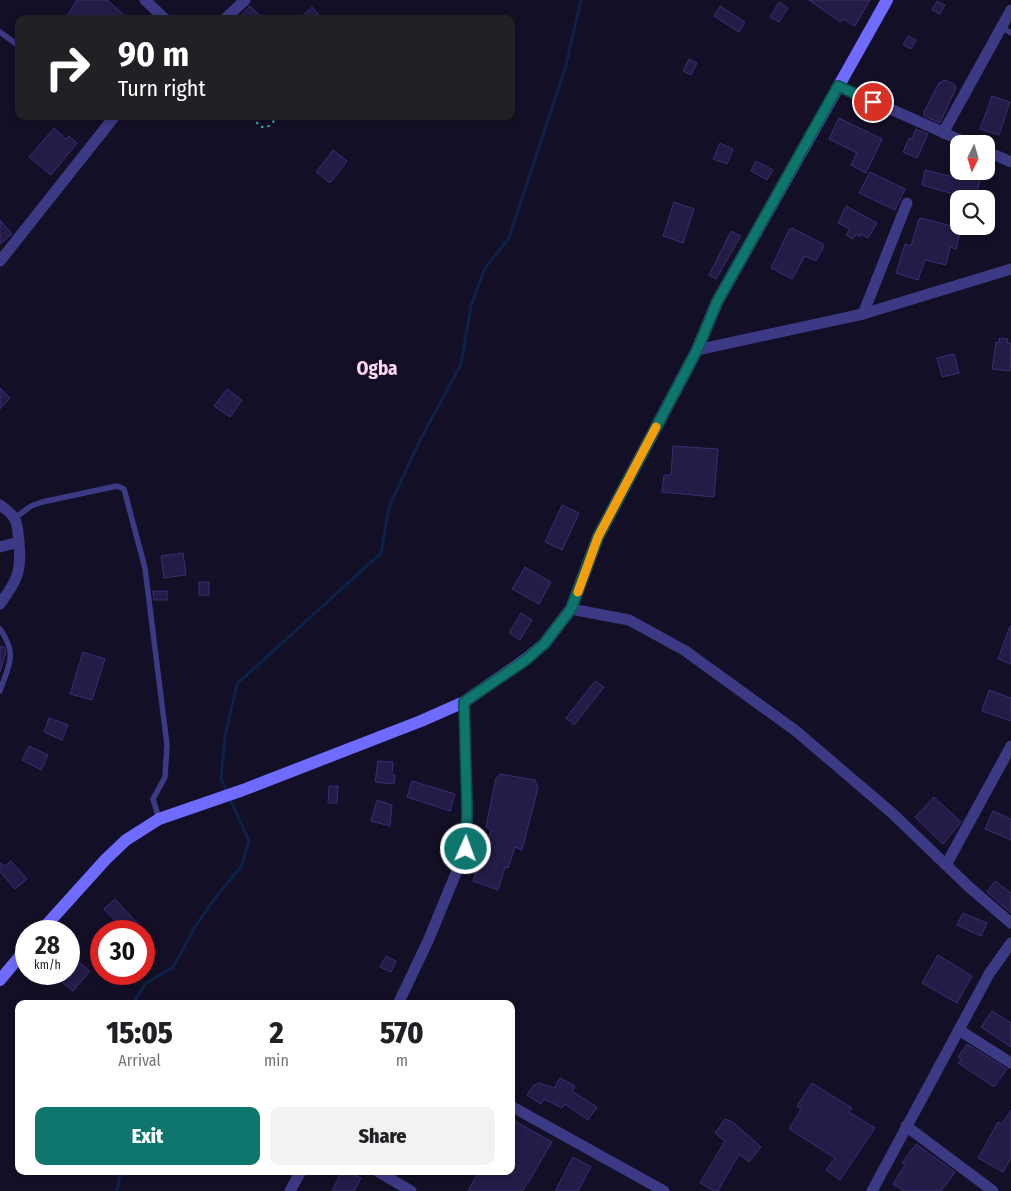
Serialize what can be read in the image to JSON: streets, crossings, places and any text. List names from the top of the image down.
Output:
{
  "districts": ["Ogba"],
  "north": "bottom",
  "page": {
    "turn": ["90 m", "Turn right"],
    "speed": "28 km/h",
    "limit": "30",
    "eta": [
      "15:05",
      "Arrival",
      "2",
      "min",
      "570",
      "m"
    ],
    "buttons": ["Exit", "Share"]
  }
}
